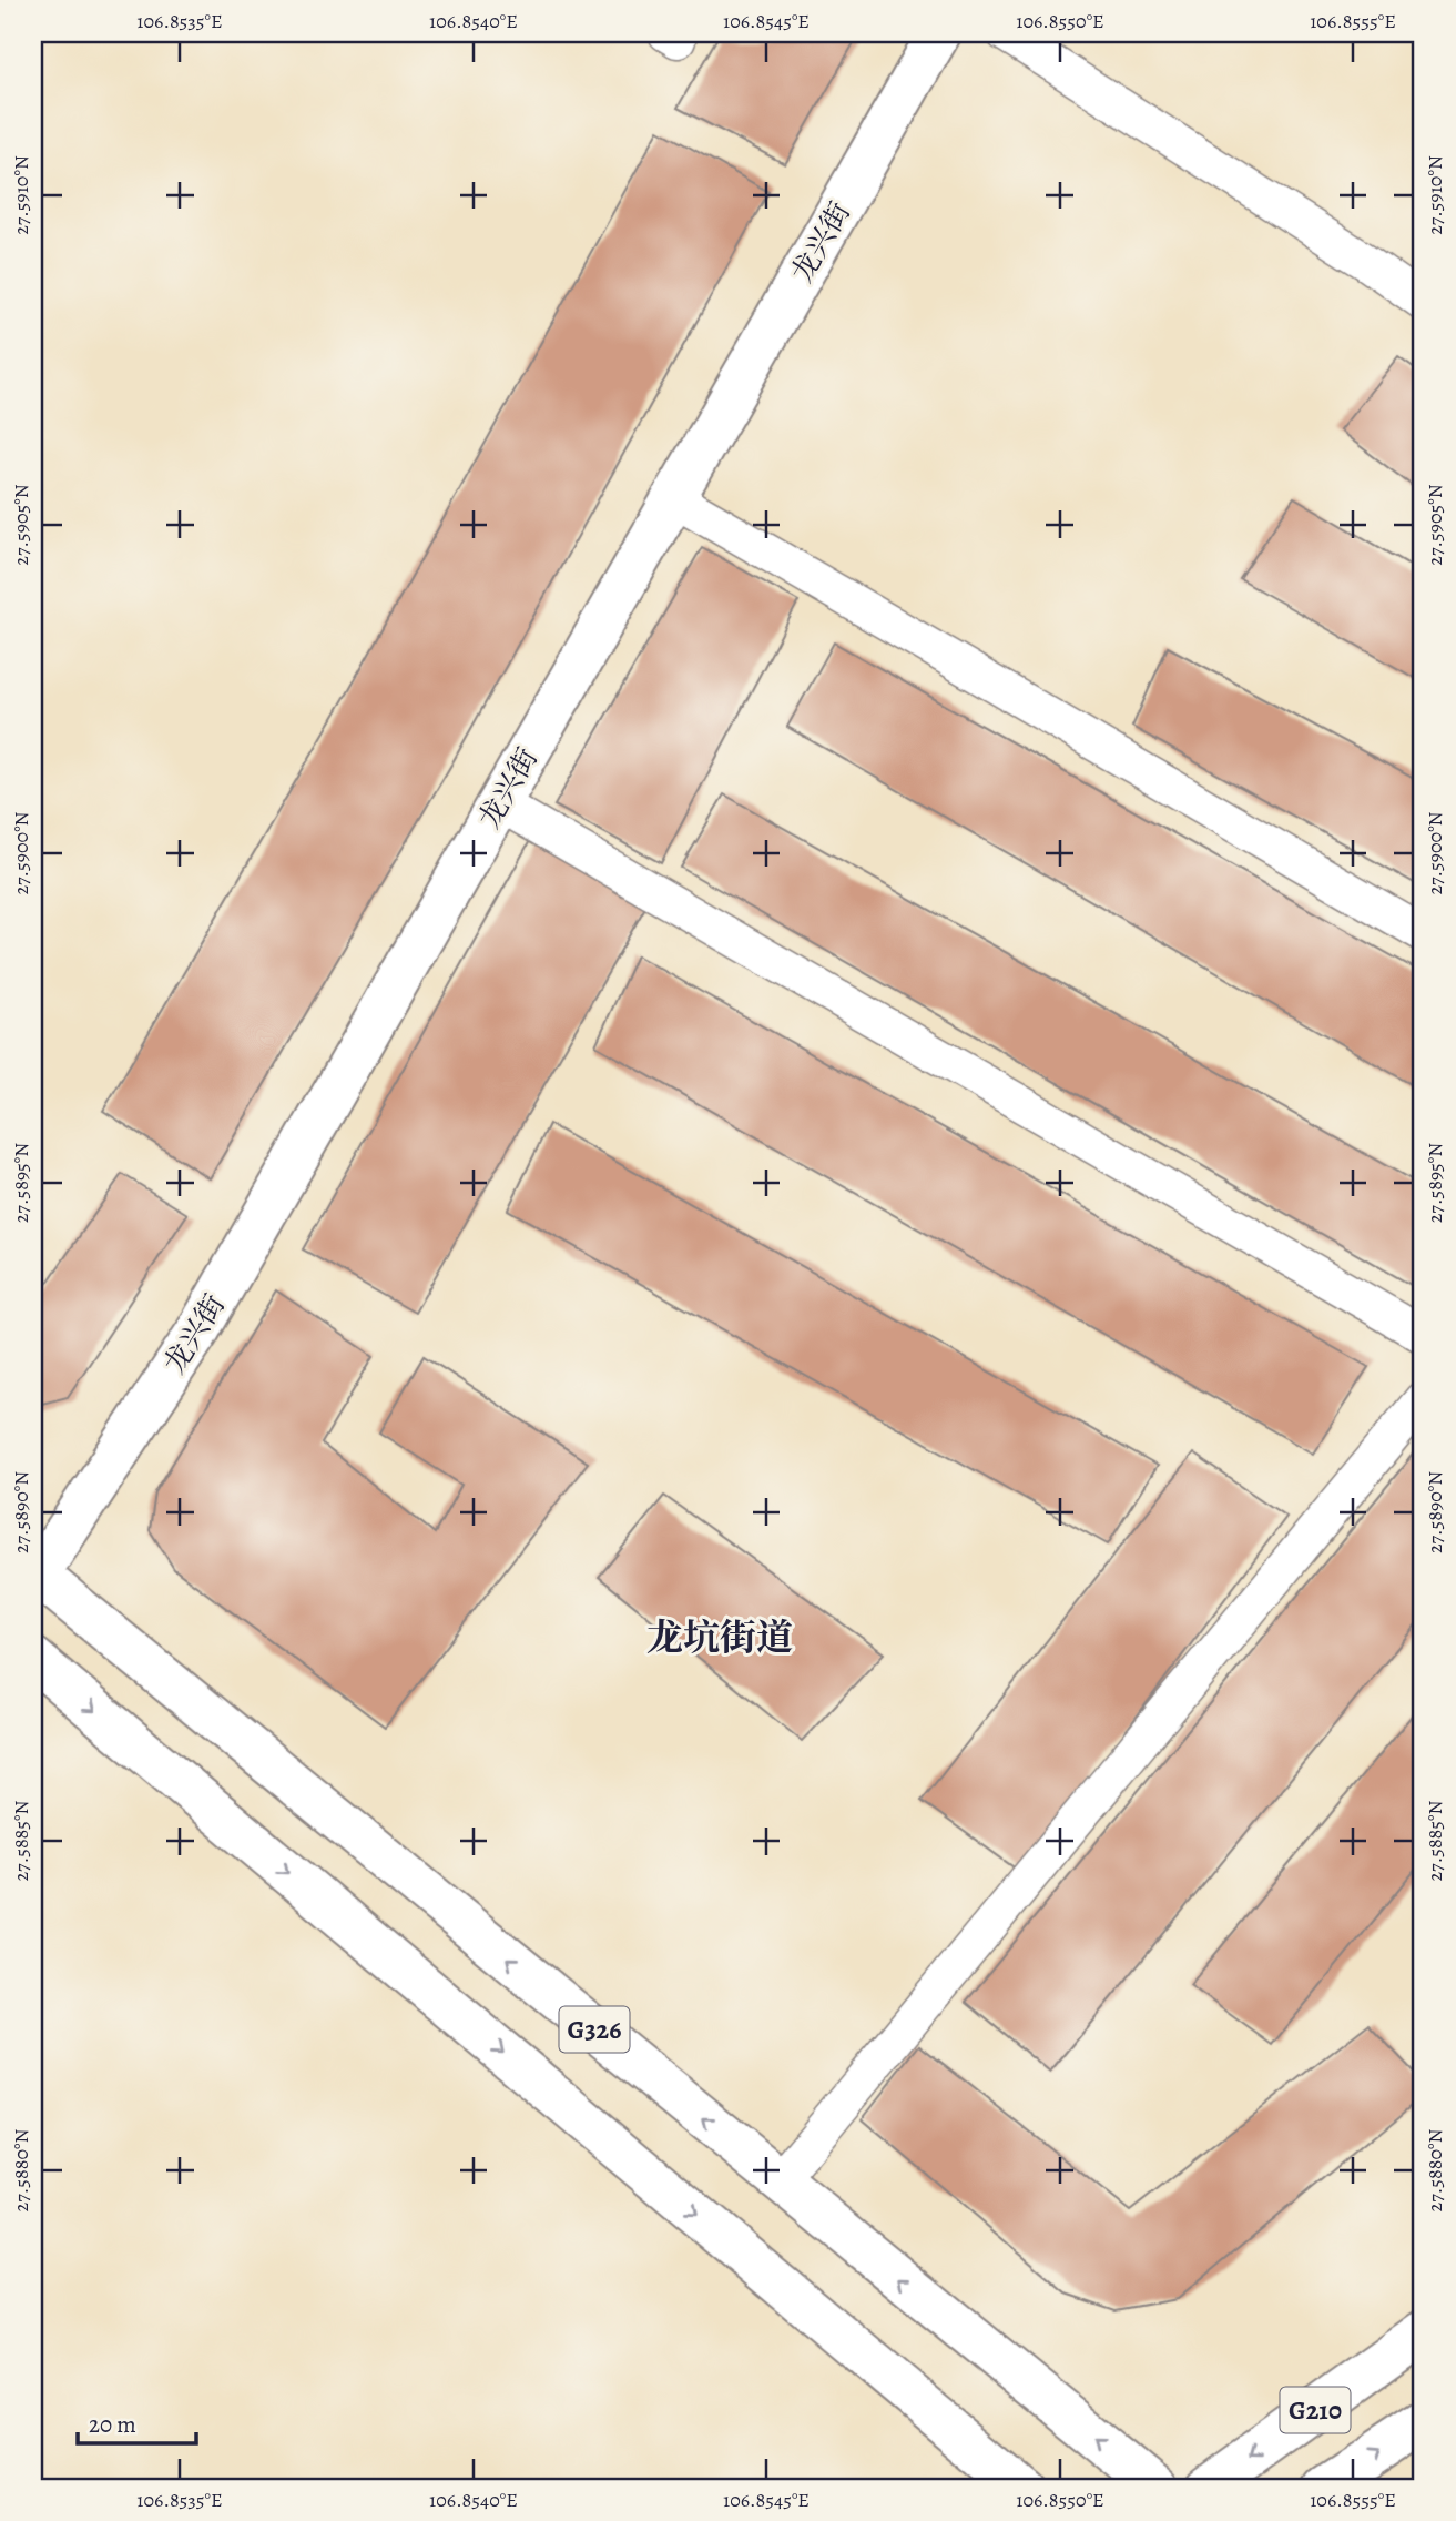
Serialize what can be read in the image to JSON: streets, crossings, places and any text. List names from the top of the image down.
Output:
{
  "streets": {
    "main road": ["龙兴街", "G326", "G210"]
  },
  "crossings": [
    ["龙兴街", "G326"]
  ],
  "districts": ["龙坑街道"],
  "scale_bar": "20 m",
  "coordinates": [
    "106.8535°E",
    "106.8540°E",
    "106.8545°E",
    "106.8550°E",
    "106.8555°E",
    "27.5910°N",
    "27.5905°N",
    "27.5900°N",
    "27.5895°N",
    "27.5890°N",
    "27.5885°N",
    "27.5880°N"
  ]
}
